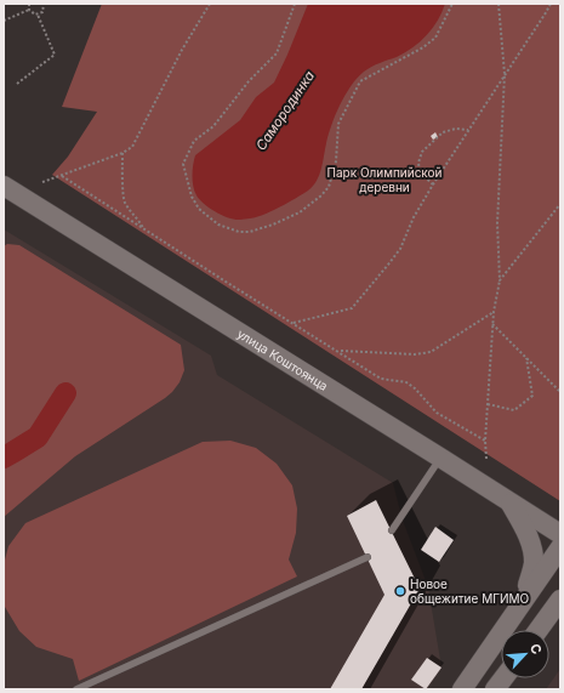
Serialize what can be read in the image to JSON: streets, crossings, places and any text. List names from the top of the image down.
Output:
{
  "streets": {
    "street": ["улица Коштоянца"]
  },
  "water": ["Самородинка"],
  "parks": ["Парк Олимпийской деревни"],
  "places": ["Новое общежитие МГИМО"],
  "north": "top right"
}
